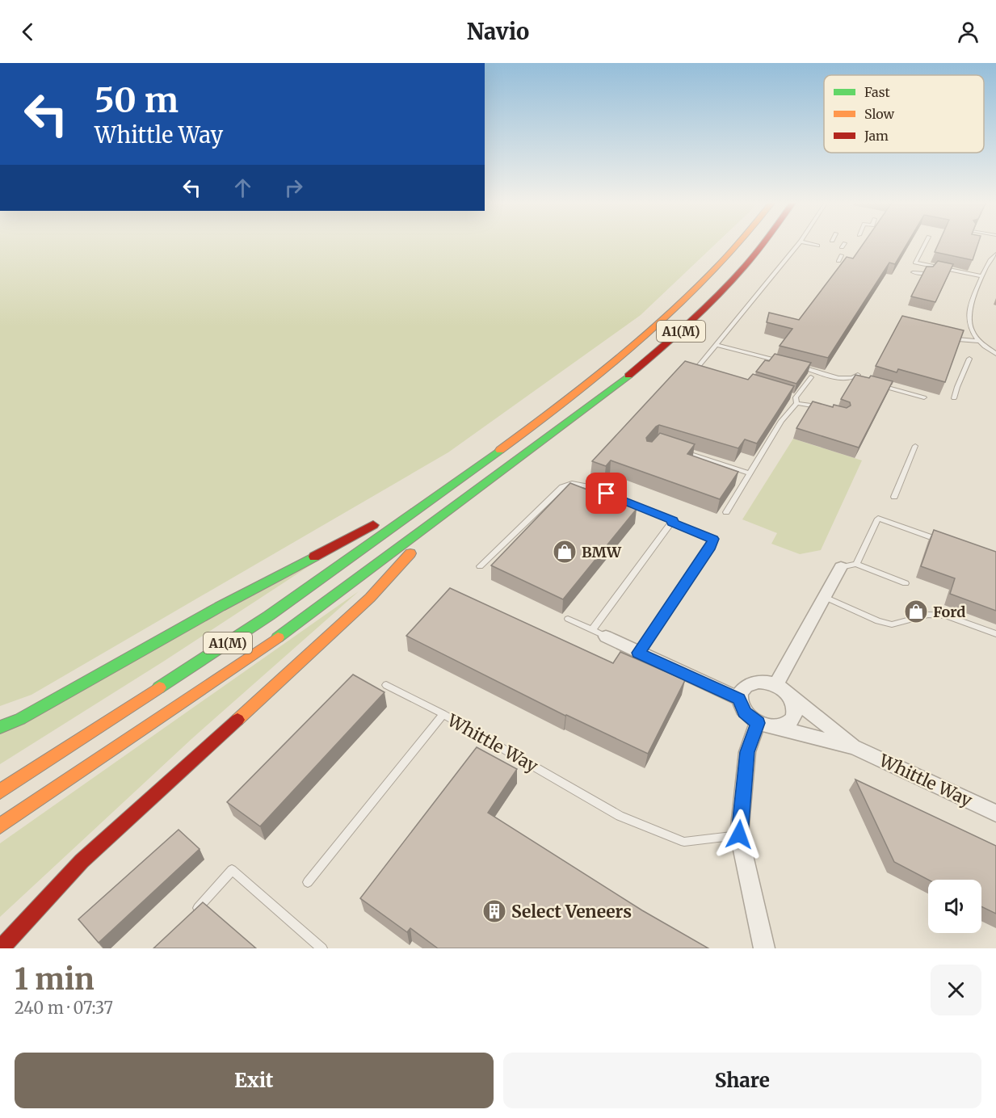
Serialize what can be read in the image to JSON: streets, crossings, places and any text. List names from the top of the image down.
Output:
{
  "streets": {
    "highway": ["A1(M)"],
    "street": ["Whittle Way"]
  },
  "places": {
    "shop": ["BMW", "Ford"],
    "building": ["Select Veneers"]
  },
  "legend": ["Fast", "Slow", "Jam"],
  "page": {
    "header": "Navio",
    "turn": ["50 m", "Whittle Way"],
    "heading": ["1 min", "240 m · 07:37"],
    "buttons": ["Exit", "Share"]
  }
}
